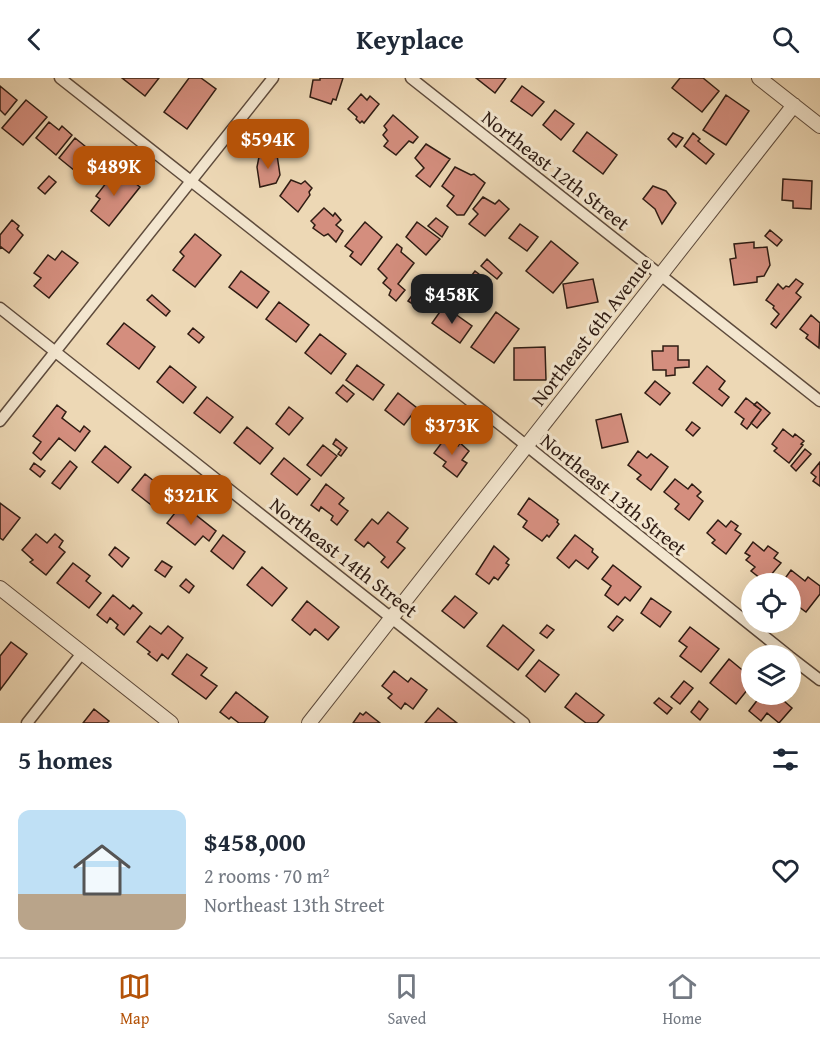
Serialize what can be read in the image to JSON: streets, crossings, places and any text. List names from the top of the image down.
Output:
{
  "streets": {
    "street": [
      "Northeast 12th Street",
      "Northeast 6th Avenue",
      "Northeast 13th Street",
      "Northeast 14th Street"
    ]
  },
  "crossings": [
    ["Northeast 12th Street", "Northeast 6th Avenue"],
    ["Northeast 6th Avenue", "Northeast 13th Street"],
    ["Northeast 6th Avenue", "Northeast 14th Street"]
  ],
  "page": {
    "header": "Keyplace",
    "price": [
      "$594K",
      "$489K",
      "$458K",
      "$373K",
      "$321K"
    ],
    "heading": "5 homes",
    "list": [
      {
        "name": "$458,000",
        "note": "2 rooms · 70 m² · Northeast 13th Street"
      }
    ],
    "tabs": ["Map", "Saved", "Home"]
  }
}
